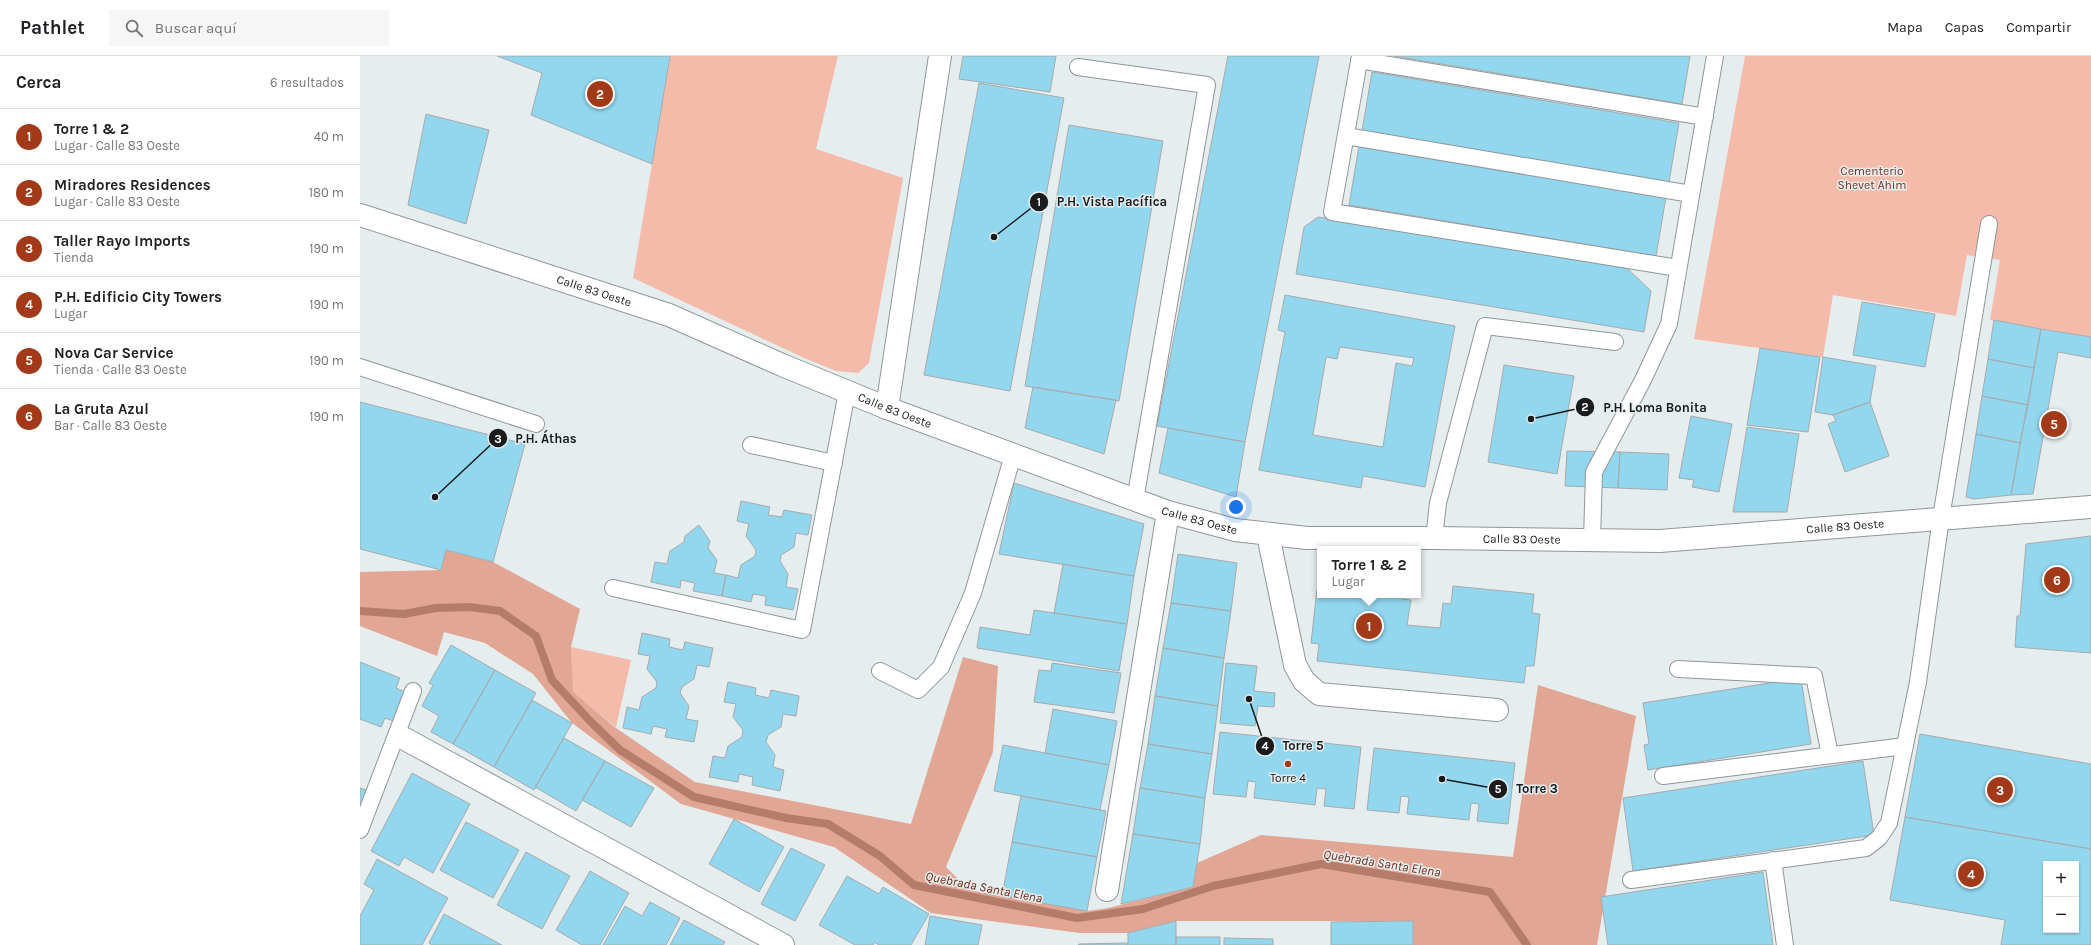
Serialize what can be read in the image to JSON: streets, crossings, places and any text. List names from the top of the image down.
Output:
{
  "streets": {
    "street": ["Calle 83 Oeste"]
  },
  "water": ["Quebrada Santa Elena"],
  "parks": ["Cementerio Shevet Ahim"],
  "places": [
    "P.H. Vista Pacífica",
    "P.H. Loma Bonita",
    "P.H. Áthas",
    "Torre 5",
    "Torre 4",
    "Torre 3"
  ],
  "page": {
    "header": "Pathlet",
    "search": "Buscar aquí",
    "nav": ["Mapa", "Capas", "Compartir"],
    "heading": ["Cerca", "6 resultados"],
    "pins": [
      "2",
      "5",
      "6",
      "1",
      "3",
      "4"
    ],
    "list": [
      {
        "mark": "1",
        "name": "Torre 1 & 2",
        "note": "Lugar · Calle 83 Oeste",
        "value": "40 m"
      },
      {
        "mark": "2",
        "name": "Miradores Residences",
        "note": "Lugar · Calle 83 Oeste",
        "value": "180 m"
      },
      {
        "mark": "3",
        "name": "Taller Rayo Imports",
        "note": "Tienda",
        "value": "190 m"
      },
      {
        "mark": "4",
        "name": "P.H. Edificio City Towers",
        "note": "Lugar",
        "value": "190 m"
      },
      {
        "mark": "5",
        "name": "Nova Car Service",
        "note": "Tienda · Calle 83 Oeste",
        "value": "190 m"
      },
      {
        "mark": "6",
        "name": "La Gruta Azul",
        "note": "Bar · Calle 83 Oeste",
        "value": "190 m"
      }
    ],
    "popup": ["Torre 1 & 2", "Lugar"],
    "map_buttons": ["+", "−"]
  }
}
